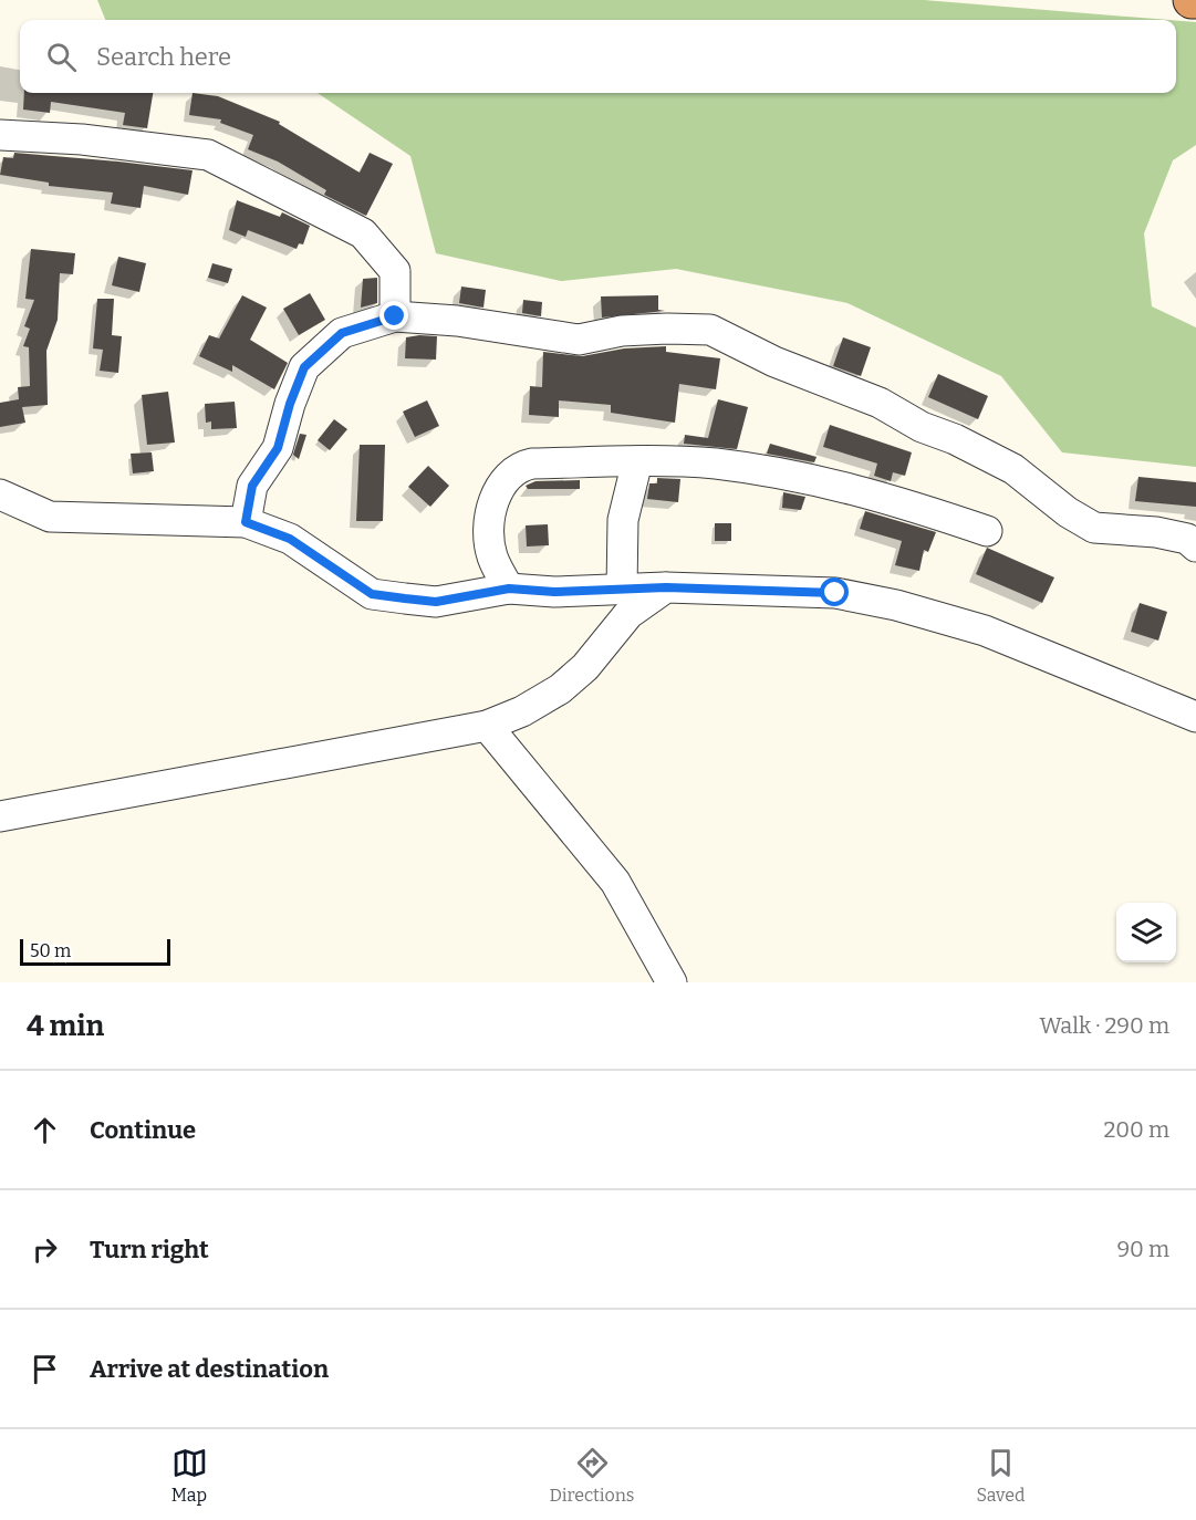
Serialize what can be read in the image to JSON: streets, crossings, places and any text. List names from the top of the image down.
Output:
{
  "scale_bar": "50 m",
  "page": {
    "search": "Search here",
    "scale": "50 m",
    "heading": ["4 min", "Walk · 290 m"],
    "list": [
      ["Continue", "200 m"],
      ["Turn right", "90 m"],
      "Arrive at destination"
    ],
    "nav": ["Map", "Directions", "Saved"]
  }
}
